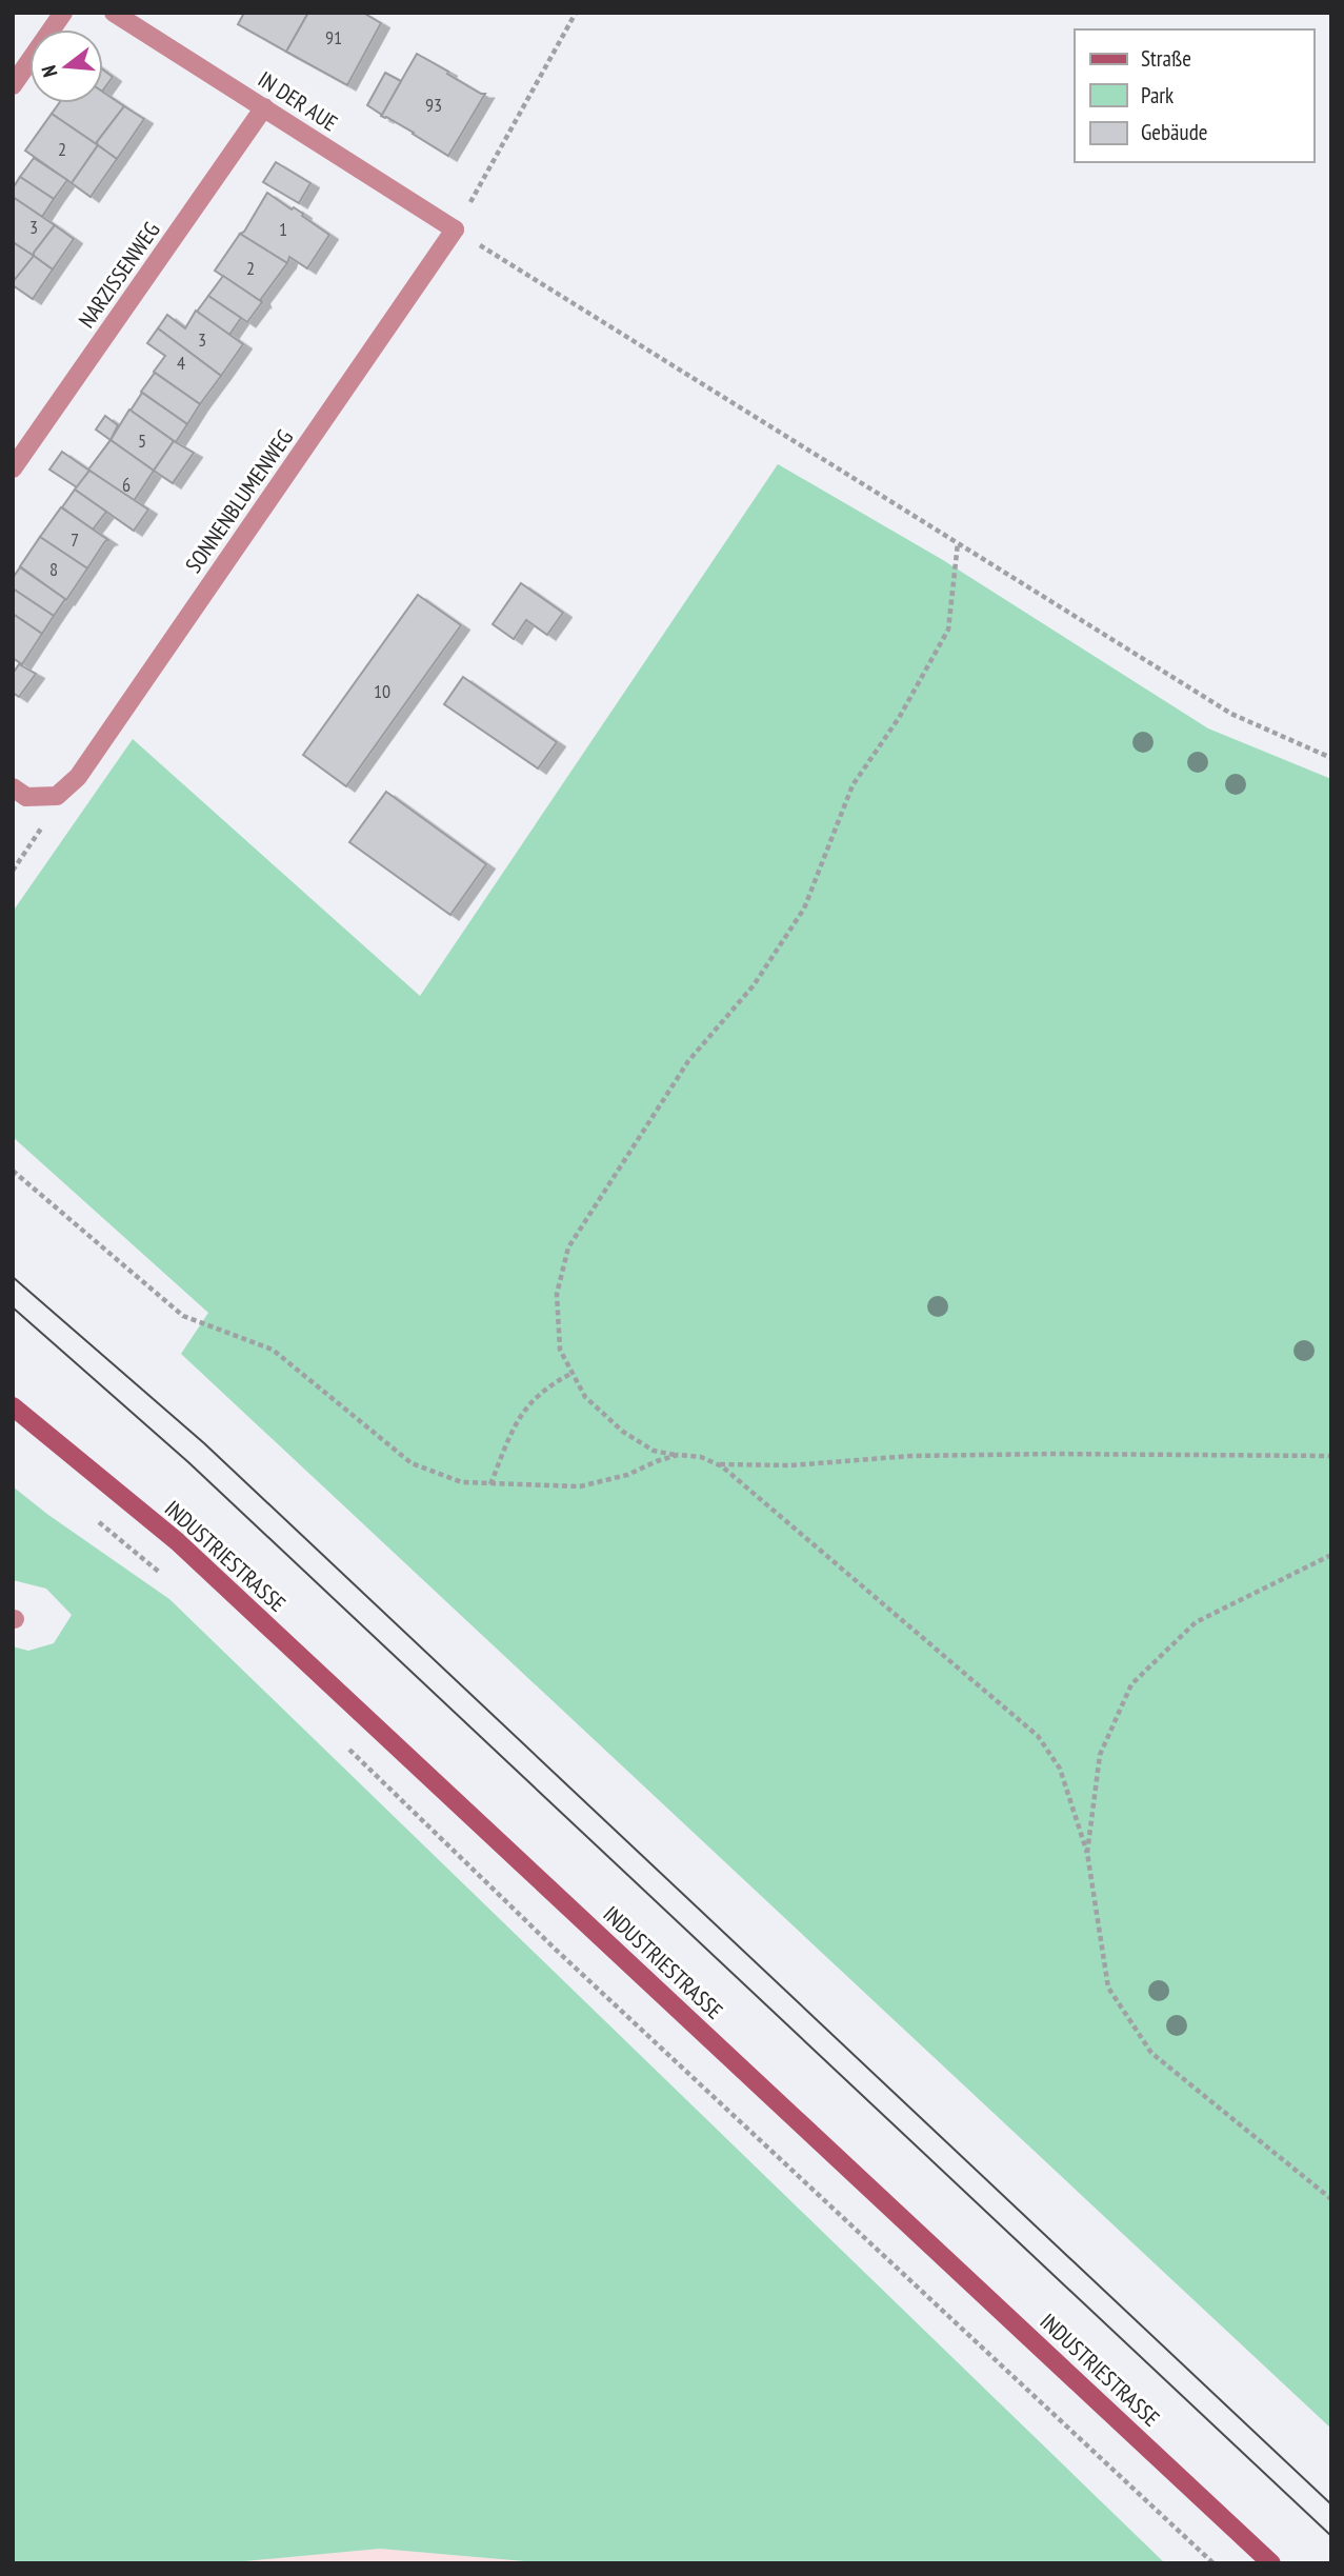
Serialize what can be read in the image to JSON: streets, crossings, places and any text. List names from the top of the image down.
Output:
{
  "streets": {
    "main road": ["INDUSTRIESTRASSE"],
    "street": ["IN DER AUE", "NARZISSENWEG", "SONNENBLUMENWEG"]
  },
  "crossings": [
    ["IN DER AUE", "NARZISSENWEG"],
    ["IN DER AUE", "SONNENBLUMENWEG"]
  ],
  "house_numbers": [
    "91",
    "93",
    "2",
    "3",
    "1",
    "2",
    "3",
    "4",
    "5",
    "6",
    "7",
    "8",
    "10"
  ],
  "legend": ["Straße", "Park", "Gebäude"],
  "north": "left"
}
